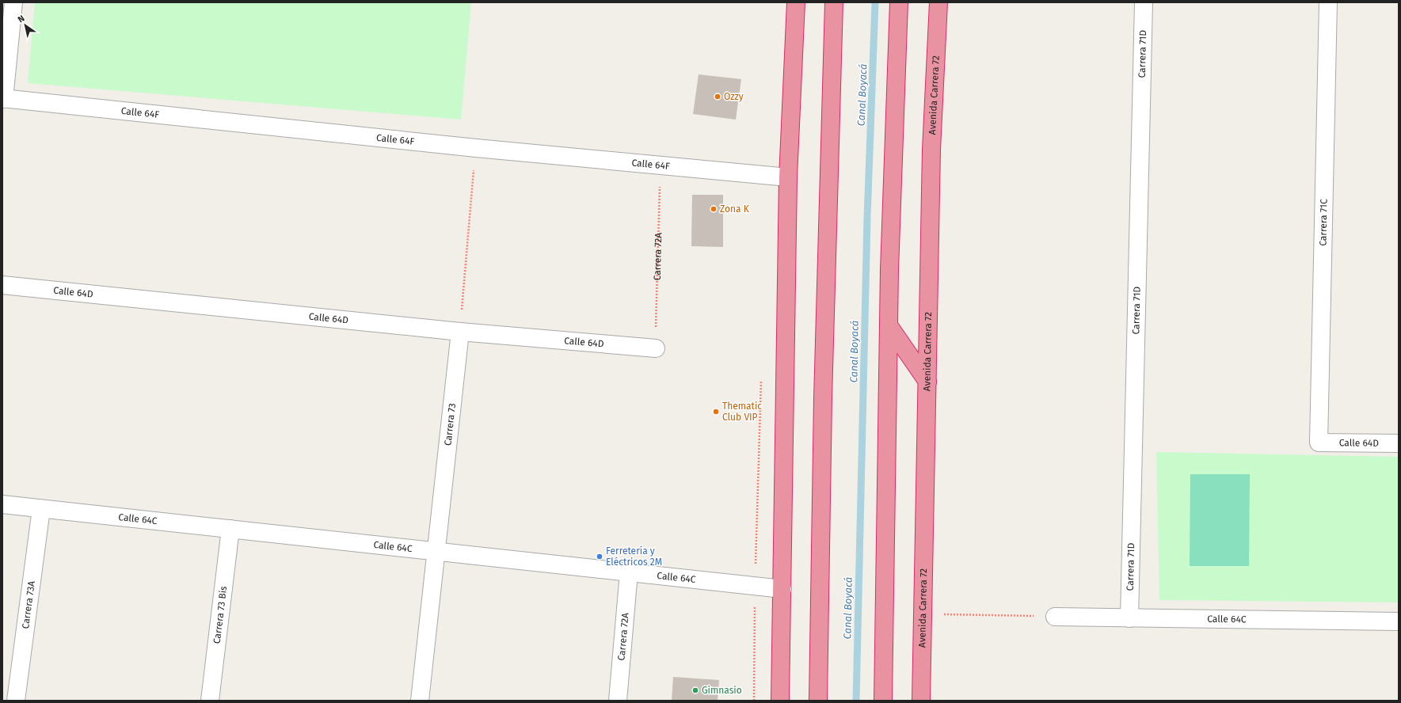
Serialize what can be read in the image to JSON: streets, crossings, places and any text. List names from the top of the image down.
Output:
{
  "streets": {
    "highway": ["Avenida Carrera 72"],
    "street": [
      "Carrera 71D",
      "Calle 64F",
      "Carrera 71C",
      "Carrera 72A",
      "Calle 64D",
      "Carrera 73",
      "Calle 64C",
      "Carrera 73A",
      "Carrera 73 Bis"
    ]
  },
  "crossings": [
    ["Carrera 71D", "Calle 64C"],
    ["Calle 64F", "Carrera 72A"],
    ["Carrera 71C", "Calle 64D"],
    ["Carrera 72A", "Calle 64D"],
    ["Carrera 72A", "Calle 64C"],
    ["Calle 64D", "Carrera 73"],
    ["Carrera 73", "Calle 64C"],
    ["Calle 64C", "Carrera 73A"],
    ["Calle 64C", "Carrera 73 Bis"]
  ],
  "water": ["Canal Boyacá"],
  "places": [
    "Ozzy",
    "Zona K",
    "Thematic Club VIP",
    "Ferretería y Eléctricos 2M",
    "Gimnasio"
  ],
  "north": "top left"
}
